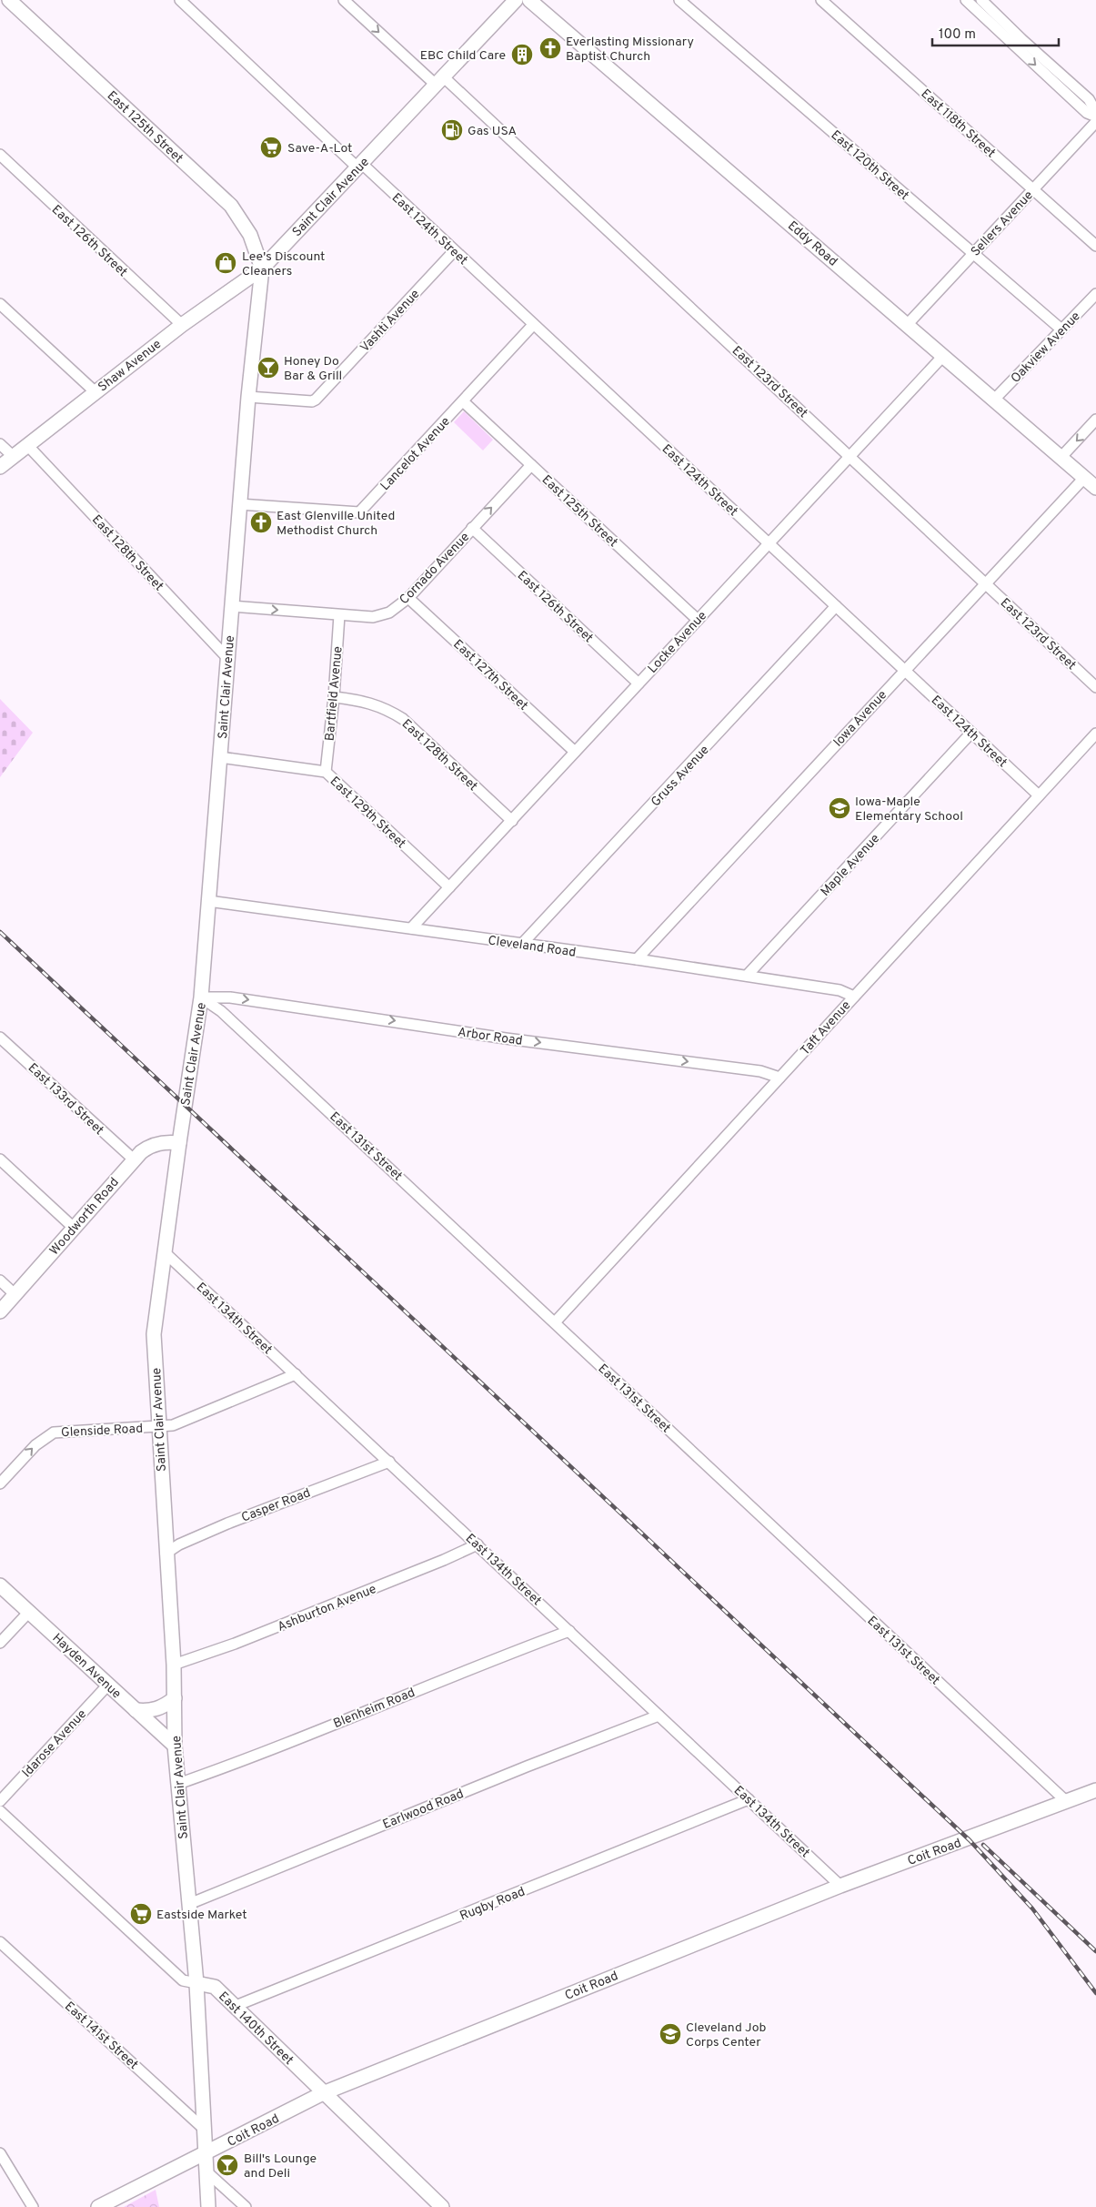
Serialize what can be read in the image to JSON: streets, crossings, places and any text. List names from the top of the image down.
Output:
{
  "streets": {
    "street": [
      "East 118th Street",
      "East 125th Street",
      "East 120th Street",
      "Saint Clair Avenue",
      "Sellers Avenue",
      "East 124th Street",
      "East 126th Street",
      "Eddy Road",
      "Vashti Avenue",
      "Oakview Avenue",
      "Shaw Avenue",
      "East 123rd Street",
      "Lancelot Avenue",
      "East 128th Street",
      "Cornado Avenue",
      "Locke Avenue",
      "East 127th Street",
      "Bartfield Avenue",
      "Iowa Avenue",
      "Gruss Avenue",
      "East 129th Street",
      "Maple Avenue",
      "Cleveland Road",
      "Taft Avenue",
      "Arbor Road",
      "East 133rd Street",
      "East 131st Street",
      "Woodworth Road",
      "East 134th Street",
      "Glenside Road",
      "Casper Road",
      "Ashburton Avenue",
      "Hayden Avenue",
      "Blenheim Road",
      "Idarose Avenue",
      "Earlwood Road",
      "Coit Road",
      "Rugby Road",
      "East 140th Street",
      "East 141st Street"
    ]
  },
  "crossings": [
    ["East 118th Street", "Sellers Avenue"],
    ["East 125th Street", "Saint Clair Avenue"],
    ["East 125th Street", "Shaw Avenue"],
    ["East 125th Street", "Lancelot Avenue"],
    ["East 125th Street", "Cornado Avenue"],
    ["East 125th Street", "Locke Avenue"],
    ["East 120th Street", "Sellers Avenue"],
    ["East 120th Street", "Oakview Avenue"],
    ["Saint Clair Avenue", "East 124th Street"],
    ["Saint Clair Avenue", "Vashti Avenue"],
    ["Saint Clair Avenue", "Shaw Avenue"],
    ["Saint Clair Avenue", "East 123rd Street"],
    ["Saint Clair Avenue", "Lancelot Avenue"],
    ["Saint Clair Avenue", "East 128th Street"],
    ["Saint Clair Avenue", "Cornado Avenue"],
    ["Saint Clair Avenue", "East 129th Street"],
    ["Saint Clair Avenue", "Cleveland Road"],
    ["Saint Clair Avenue", "Arbor Road"],
    ["Saint Clair Avenue", "East 131st Street"],
    ["Saint Clair Avenue", "Woodworth Road"],
    ["Saint Clair Avenue", "East 134th Street"],
    ["Saint Clair Avenue", "Glenside Road"],
    ["Saint Clair Avenue", "Casper Road"],
    ["Saint Clair Avenue", "Ashburton Avenue"],
    ["Saint Clair Avenue", "Hayden Avenue"],
    ["Saint Clair Avenue", "Blenheim Road"],
    ["Saint Clair Avenue", "Earlwood Road"],
    ["Saint Clair Avenue", "Coit Road"],
    ["Saint Clair Avenue", "East 140th Street"],
    ["Saint Clair Avenue", "East 141st Street"],
    ["Sellers Avenue", "Eddy Road"],
    ["East 124th Street", "Vashti Avenue"],
    ["East 124th Street", "Lancelot Avenue"],
    ["East 124th Street", "Locke Avenue"],
    ["East 124th Street", "Iowa Avenue"],
    ["East 124th Street", "Gruss Avenue"],
    ["East 124th Street", "Maple Avenue"],
    ["East 124th Street", "Taft Avenue"],
    ["East 126th Street", "Shaw Avenue"],
    ["East 126th Street", "Cornado Avenue"],
    ["East 126th Street", "Locke Avenue"],
    ["Eddy Road", "Oakview Avenue"],
    ["Eddy Road", "Locke Avenue"],
    ["Eddy Road", "Iowa Avenue"],
    ["Shaw Avenue", "East 128th Street"],
    ["East 123rd Street", "Locke Avenue"],
    ["East 123rd Street", "Iowa Avenue"],
    ["East 128th Street", "Locke Avenue"],
    ["East 128th Street", "Bartfield Avenue"],
    ["Cornado Avenue", "East 127th Street"],
    ["Cornado Avenue", "Bartfield Avenue"],
    ["Locke Avenue", "East 127th Street"],
    ["Locke Avenue", "East 129th Street"],
    ["Locke Avenue", "Cleveland Road"],
    ["Bartfield Avenue", "East 129th Street"],
    ["Iowa Avenue", "Cleveland Road"],
    ["Gruss Avenue", "Cleveland Road"],
    ["Maple Avenue", "Cleveland Road"],
    ["Cleveland Road", "Taft Avenue"],
    ["Taft Avenue", "Arbor Road"],
    ["Taft Avenue", "East 131st Street"],
    ["Arbor Road", "East 131st Street"],
    ["East 133rd Street", "Woodworth Road"],
    ["East 131st Street", "Coit Road"],
    ["East 134th Street", "Glenside Road"],
    ["East 134th Street", "Casper Road"],
    ["East 134th Street", "Ashburton Avenue"],
    ["East 134th Street", "Blenheim Road"],
    ["East 134th Street", "Earlwood Road"],
    ["East 134th Street", "Coit Road"],
    ["East 134th Street", "Rugby Road"],
    ["Hayden Avenue", "Idarose Avenue"],
    ["Coit Road", "East 140th Street"],
    ["Rugby Road", "East 140th Street"]
  ],
  "one_way": ["Cornado Avenue", "Arbor Road", "Glenside Road"],
  "places": {
    "church": ["Everlasting Missionary Baptist Church", "East Glenville United Methodist Church"],
    "building": ["EBC Child Care"],
    "fuel station": ["Gas USA"],
    "supermarket": ["Save-A-Lot", "Eastside Market"],
    "shop": ["Lee's Discount Cleaners"],
    "bar": ["Honey Do Bar & Grill", "Bill's Lounge and Deli"],
    "school or university": ["Iowa-Maple Elementary School", "Cleveland Job Corps Center"]
  },
  "scale_bar": "100 m"
}
